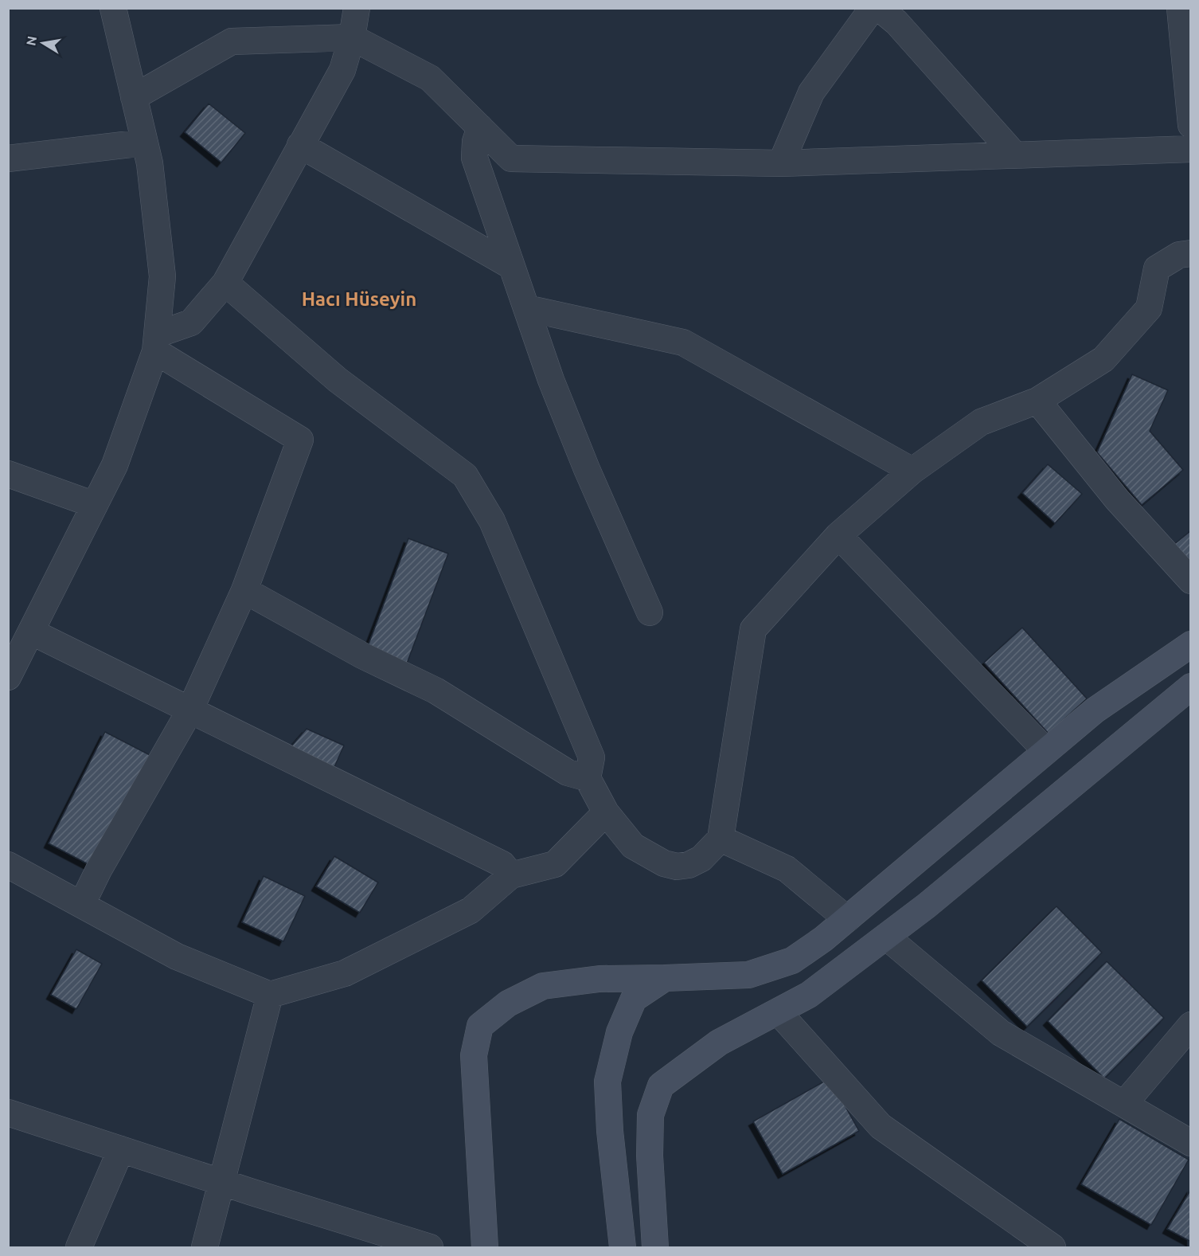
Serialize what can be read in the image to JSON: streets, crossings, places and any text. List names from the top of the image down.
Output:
{
  "districts": ["Hacı Hüseyin"],
  "north": "left"
}
